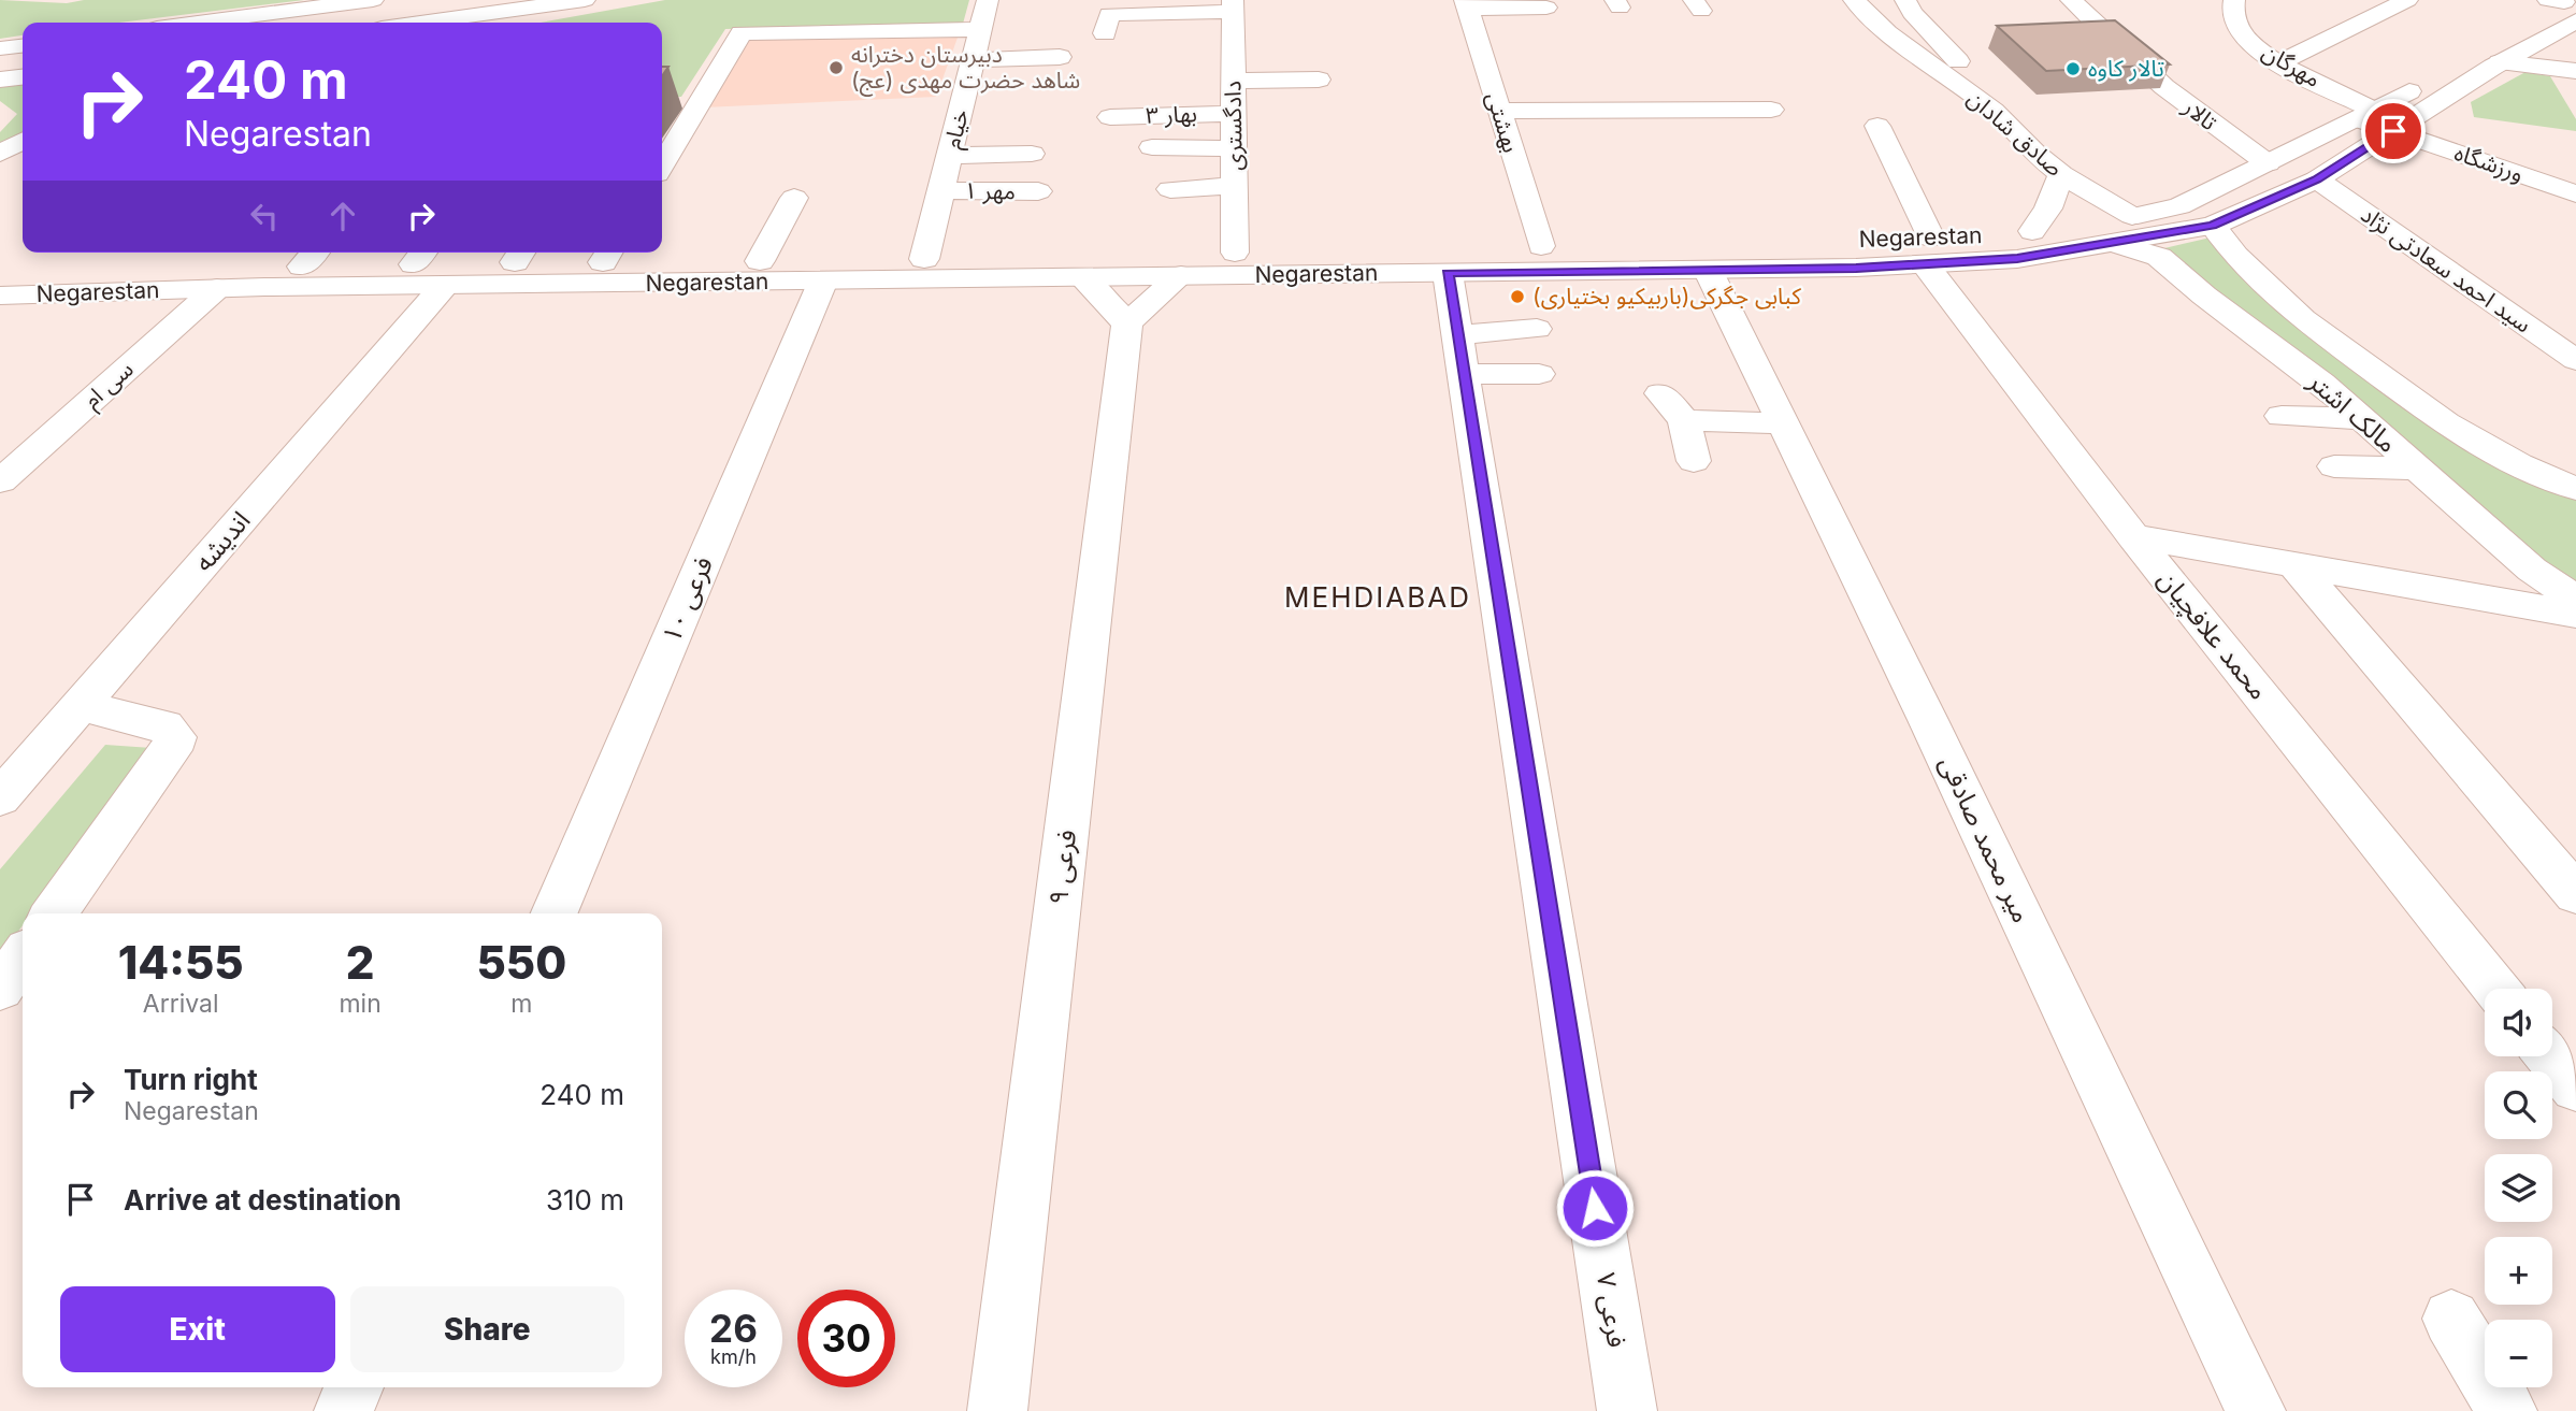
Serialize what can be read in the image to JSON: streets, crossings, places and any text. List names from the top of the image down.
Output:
{
  "streets": {
    "street": [
      "مهرگان",
      "بهار ۳",
      "تالار",
      "بهشتی",
      "دادگستری",
      "خیام",
      "صادق شادان",
      "ورزشگاه",
      "مهر ۱",
      "Negarestan",
      "سید احمد سعادتی نژاد",
      "سی ام",
      "مالک اشتر",
      "اندیشه",
      "فرعی ۱۰",
      "محمد علافچیان",
      "میر محمد صادقی",
      "فرعی ۹",
      "فرعی ۷"
    ]
  },
  "crossings": [
    ["مهرگان", "ورزشگاه"],
    ["مهرگان", "Negarestan"],
    ["بهار ۳", "دادگستری"],
    ["تالار", "Negarestan"],
    ["بهشتی", "Negarestan"],
    ["دادگستری", "Negarestan"],
    ["خیام", "مهر ۱"],
    ["خیام", "Negarestan"],
    ["صادق شادان", "Negarestan"],
    ["صادق شادان", "مالک اشتر"],
    ["ورزشگاه", "Negarestan"],
    ["Negarestan", "سید احمد سعادتی نژاد"],
    ["Negarestan", "سی ام"],
    ["Negarestan", "مالک اشتر"],
    ["Negarestan", "اندیشه"],
    ["Negarestan", "فرعی ۱۰"],
    ["Negarestan", "محمد علافچیان"],
    ["Negarestan", "میر محمد صادقی"],
    ["Negarestan", "فرعی ۷"]
  ],
  "districts": ["MEHDIABAD"],
  "places": ["دبیرستان دخترانه شاهد حضرت مهدی (عج)", "تالار کاوه", "کبابی جگرکی(باربیکیو بختیاری)"],
  "page": {
    "turn": ["240 m", "Negarestan"],
    "eta": [
      "14:55",
      "Arrival",
      "2",
      "min",
      "550",
      "m"
    ],
    "map_buttons": ["+", "−"],
    "list": [
      {
        "name": "Turn right",
        "note": "Negarestan",
        "value": "240 m"
      },
      {
        "name": "Arrive at destination",
        "value": "310 m"
      }
    ],
    "buttons": ["Exit", "Share"],
    "speed": "26 km/h",
    "limit": "30"
  }
}
